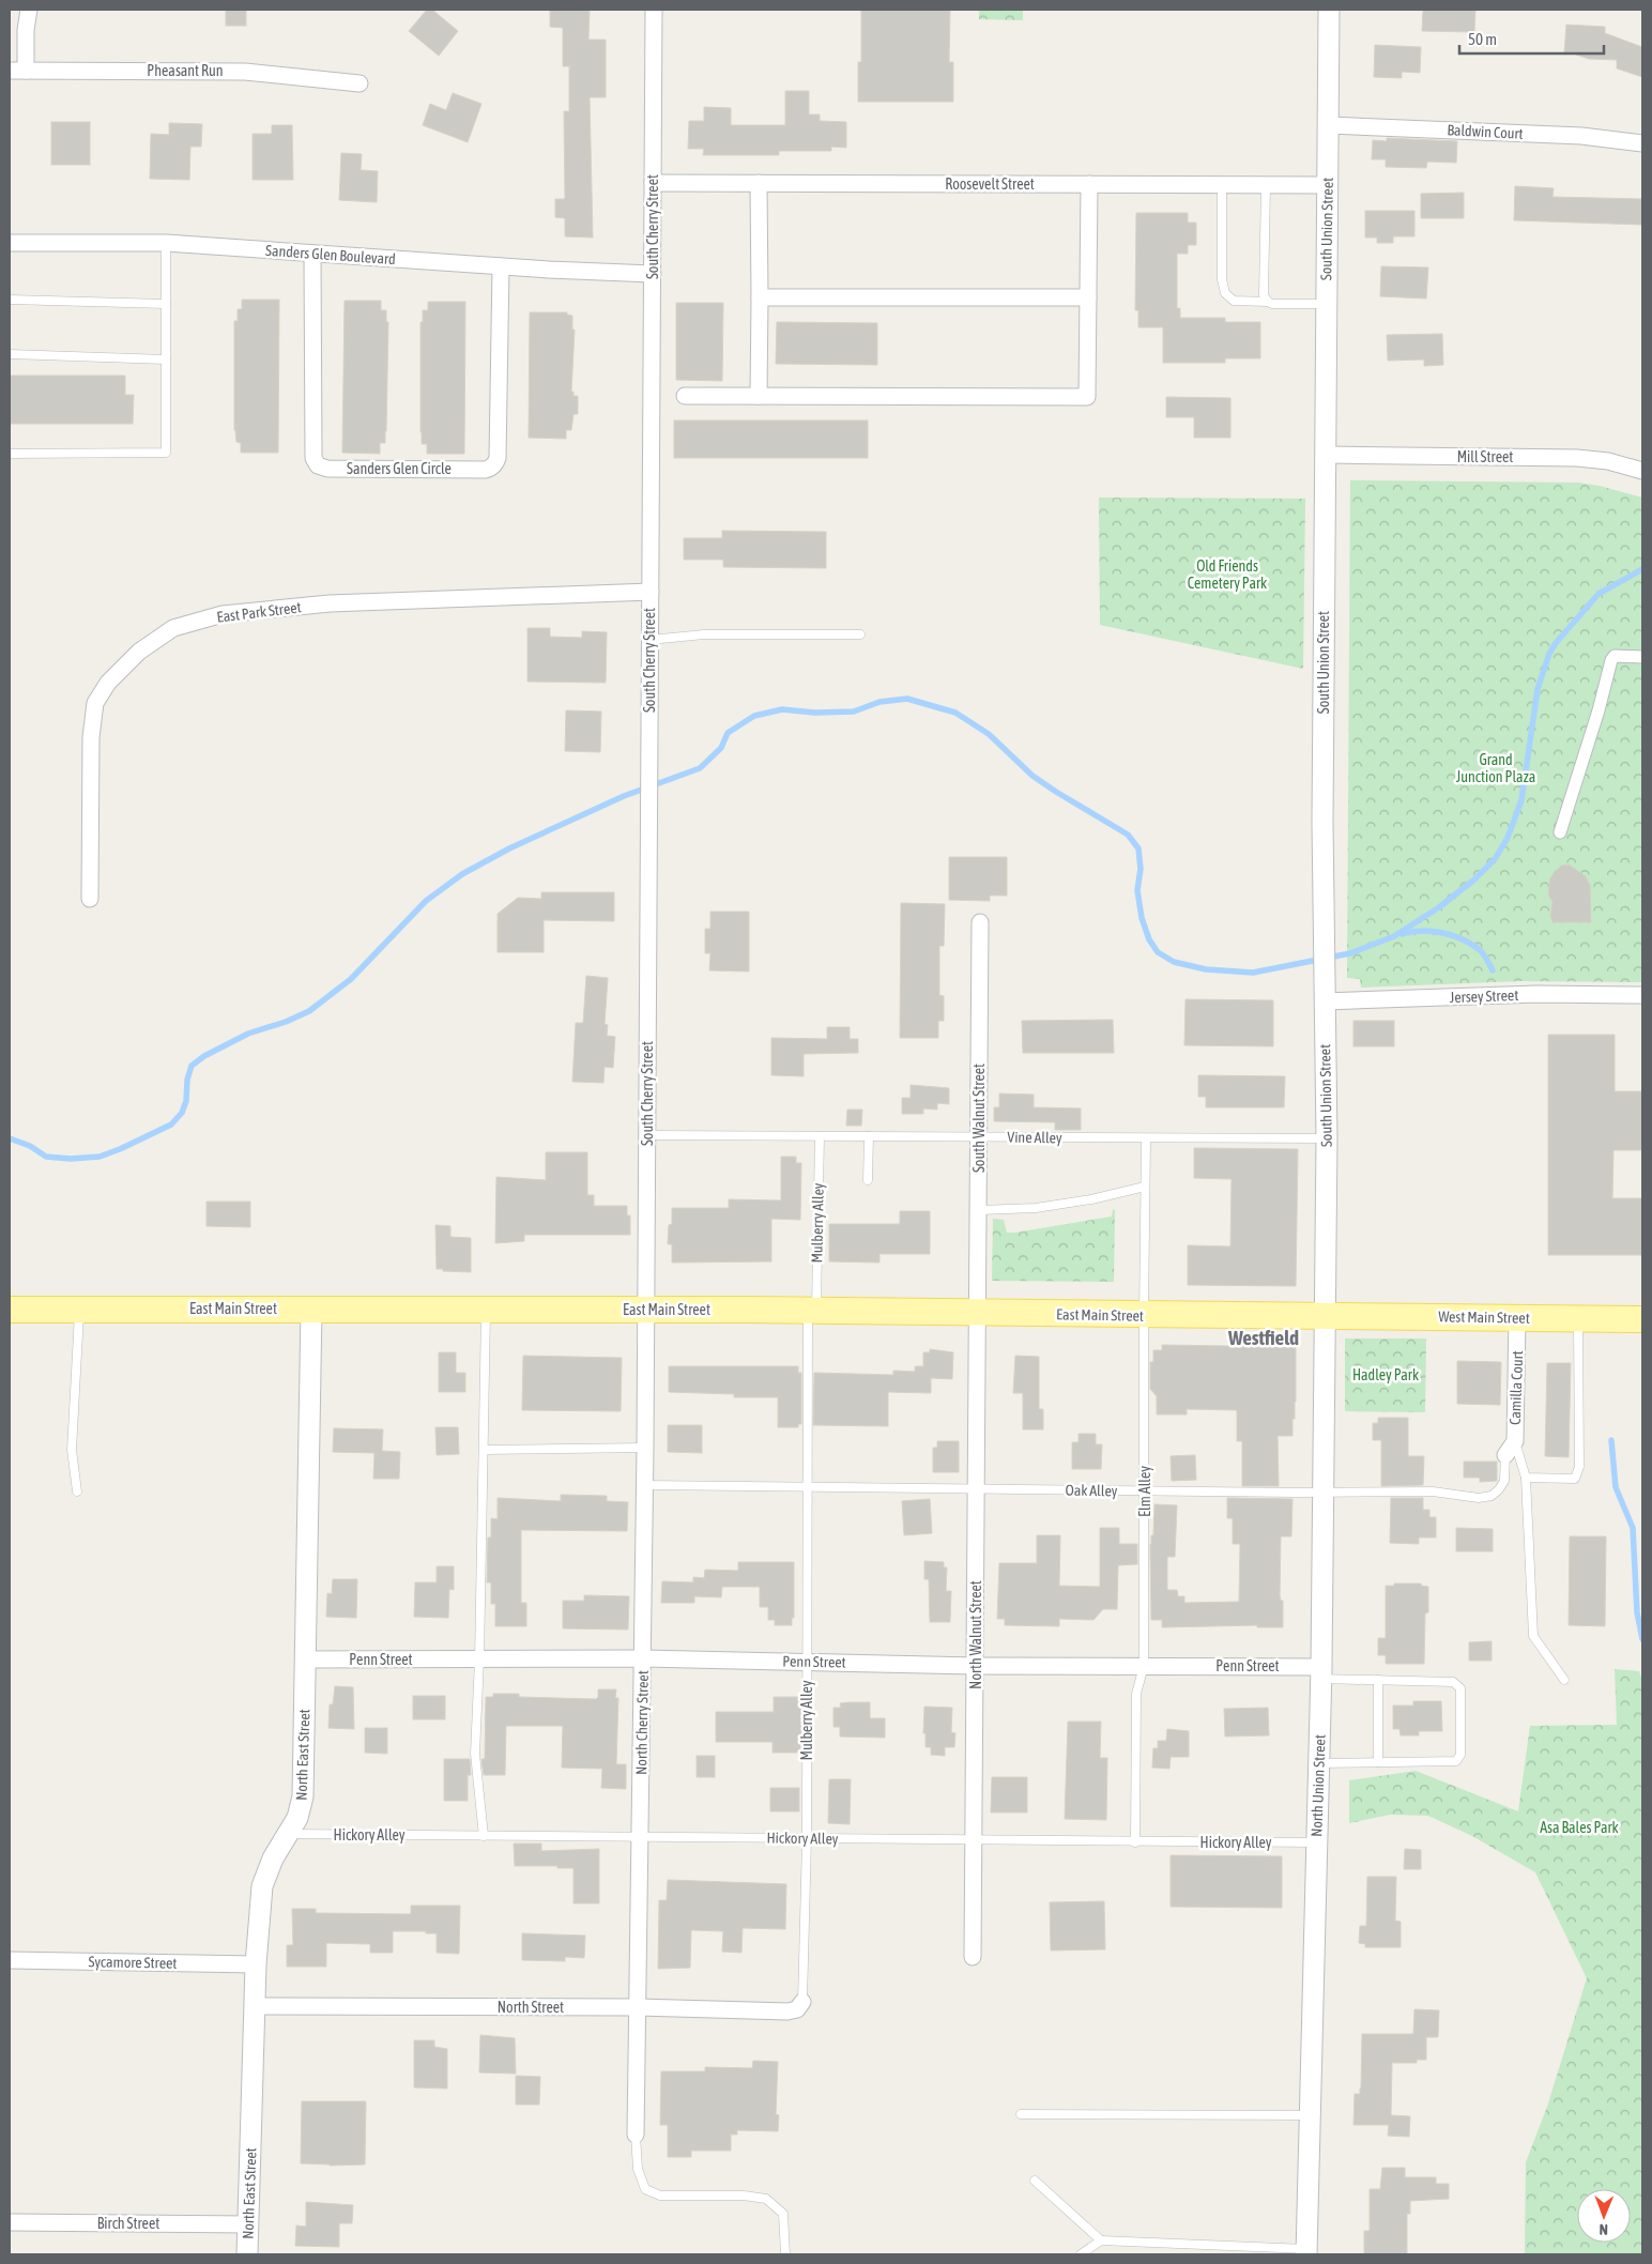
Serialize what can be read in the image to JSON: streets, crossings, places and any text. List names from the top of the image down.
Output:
{
  "streets": {
    "main road": ["East Main Street", "West Main Street"],
    "street": [
      "Pheasant Run",
      "Baldwin Court",
      "Roosevelt Street",
      "South Cherry Street",
      "South Union Street",
      "Sanders Glen Boulevard",
      "Mill Street",
      "Sanders Glen Circle",
      "East Park Street",
      "Jersey Street",
      "South Walnut Street",
      "Camilla Court",
      "North Walnut Street",
      "Penn Street",
      "North Cherry Street",
      "North East Street",
      "North Union Street",
      "Sycamore Street",
      "North Street",
      "Birch Street"
    ],
    "lane": [
      "Vine Alley",
      "Mulberry Alley",
      "Oak Alley",
      "Elm Alley",
      "Hickory Alley"
    ]
  },
  "crossings": [
    ["Baldwin Court", "South Union Street"],
    ["Roosevelt Street", "South Cherry Street"],
    ["Roosevelt Street", "South Union Street"],
    ["South Cherry Street", "Sanders Glen Boulevard"],
    ["South Cherry Street", "East Park Street"],
    ["South Cherry Street", "Vine Alley"],
    ["South Cherry Street", "East Main Street"],
    ["South Cherry Street", "North Cherry Street"],
    ["South Union Street", "Mill Street"],
    ["South Union Street", "Jersey Street"],
    ["South Union Street", "Vine Alley"],
    ["South Union Street", "East Main Street"],
    ["South Union Street", "West Main Street"],
    ["South Union Street", "North Union Street"],
    ["Sanders Glen Boulevard", "Sanders Glen Circle"],
    ["South Walnut Street", "Vine Alley"],
    ["South Walnut Street", "East Main Street"],
    ["South Walnut Street", "North Walnut Street"],
    ["Vine Alley", "Mulberry Alley"],
    ["Vine Alley", "Elm Alley"],
    ["Mulberry Alley", "East Main Street"],
    ["Mulberry Alley", "Oak Alley"],
    ["Mulberry Alley", "Penn Street"],
    ["Mulberry Alley", "Hickory Alley"],
    ["Mulberry Alley", "North Street"],
    ["East Main Street", "West Main Street"],
    ["East Main Street", "Elm Alley"],
    ["East Main Street", "North Walnut Street"],
    ["East Main Street", "North Cherry Street"],
    ["East Main Street", "North East Street"],
    ["East Main Street", "North Union Street"],
    ["West Main Street", "Camilla Court"],
    ["West Main Street", "North Union Street"],
    ["Camilla Court", "Oak Alley"],
    ["Oak Alley", "Elm Alley"],
    ["Oak Alley", "North Walnut Street"],
    ["Oak Alley", "North Cherry Street"],
    ["Oak Alley", "North Union Street"],
    ["Elm Alley", "Penn Street"],
    ["Elm Alley", "Hickory Alley"],
    ["North Walnut Street", "Penn Street"],
    ["North Walnut Street", "Hickory Alley"],
    ["Penn Street", "North Cherry Street"],
    ["Penn Street", "North East Street"],
    ["Penn Street", "North Union Street"],
    ["North Cherry Street", "Hickory Alley"],
    ["North Cherry Street", "North Street"],
    ["North East Street", "Hickory Alley"],
    ["North East Street", "Sycamore Street"],
    ["North East Street", "North Street"],
    ["North East Street", "Birch Street"],
    ["North Union Street", "Hickory Alley"]
  ],
  "districts": ["Westfield"],
  "parks": [
    "Old Friends Cemetery Park",
    "Grand Junction Plaza",
    "Hadley Park",
    "Asa Bales Park"
  ],
  "scale_bar": "50 m",
  "north": "bottom"
}
